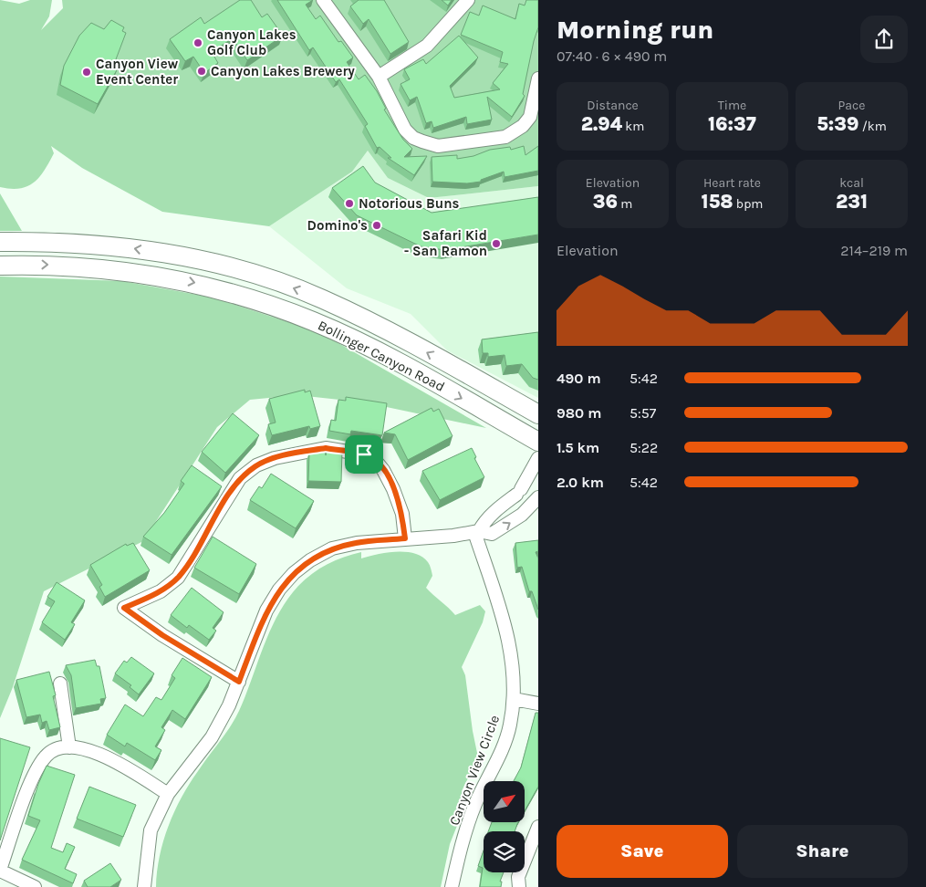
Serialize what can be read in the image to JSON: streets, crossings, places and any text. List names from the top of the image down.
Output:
{
  "streets": {
    "main road": ["Bollinger Canyon Road"],
    "street": ["Canyon View Circle"]
  },
  "places": [
    "Canyon Lakes Golf Club",
    "Canyon Lakes Brewery",
    "Canyon View Event Center",
    "Notorious Buns",
    "Domino's",
    "Safari Kid - San Ramon"
  ],
  "north": "top right",
  "page": {
    "heading": ["Morning run", "07:40 · 6 × 490 m"],
    "stats": [
      ["Distance", "2.94 km"],
      ["Time", "16:37"],
      ["Pace", "5:39 /km"],
      ["Elevation", "36 m"],
      ["Heart rate", "158 bpm"],
      ["kcal", "231"]
    ],
    "chart": ["Elevation", "214–219 m"],
    "list": [
      {
        "name": "490 m",
        "note": "5:42"
      },
      {
        "name": "980 m",
        "note": "5:57"
      },
      {
        "name": "1.5 km",
        "note": "5:22"
      },
      {
        "name": "2.0 km",
        "note": "5:42"
      }
    ],
    "buttons": ["Save", "Share"]
  }
}
